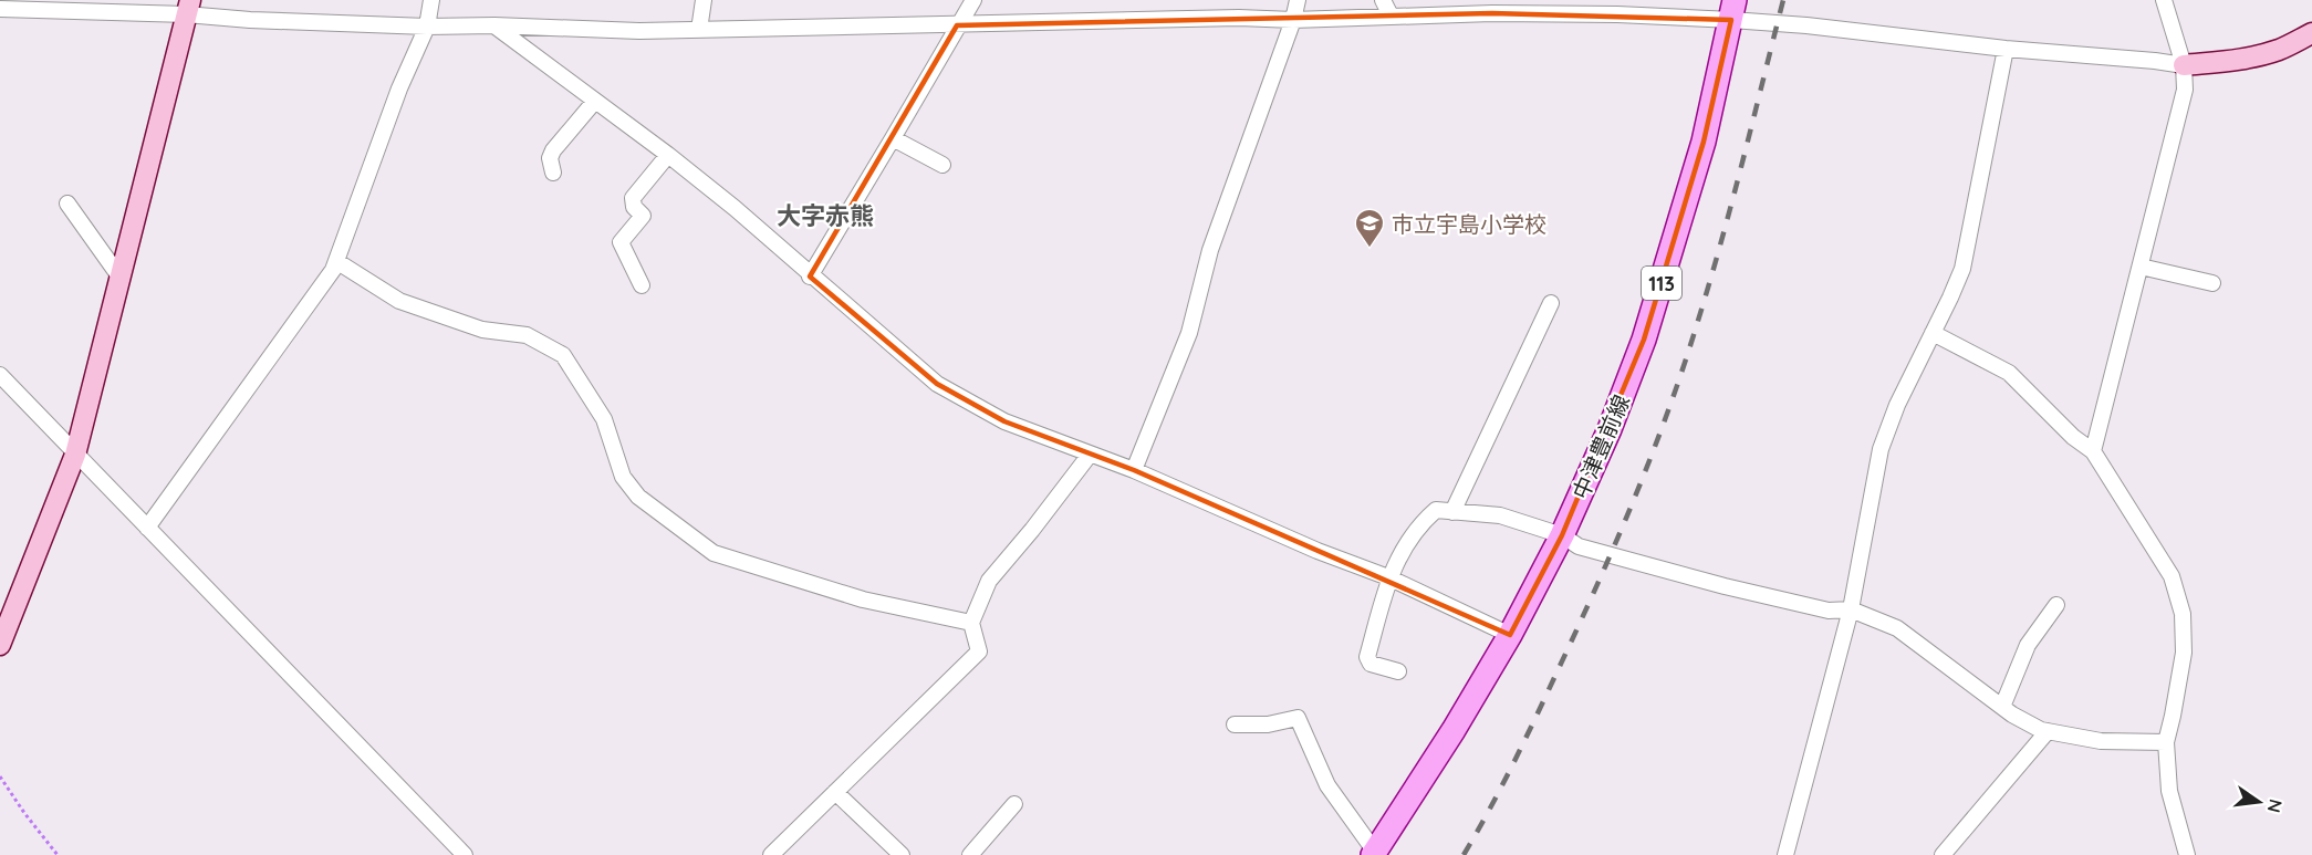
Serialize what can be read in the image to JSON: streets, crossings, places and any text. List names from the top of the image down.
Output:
{
  "streets": {
    "main road": ["113", "中津豊前線"]
  },
  "districts": ["大字赤熊"],
  "places": {
    "school or university": ["市立宇島小学校"]
  },
  "north": "right"
}
